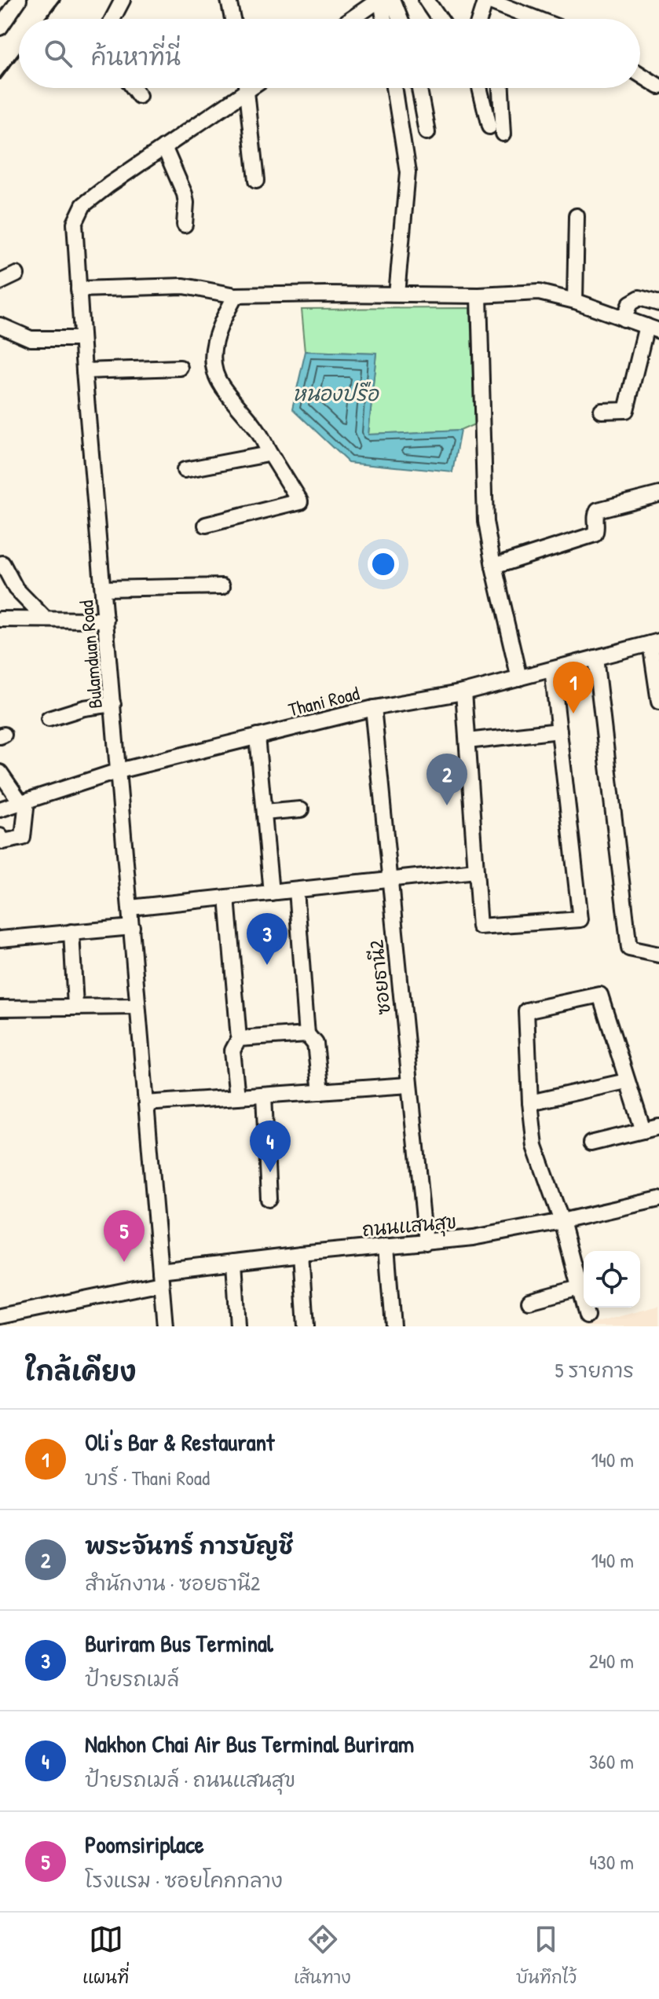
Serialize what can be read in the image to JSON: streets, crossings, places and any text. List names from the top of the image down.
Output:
{
  "streets": {
    "street": [
      "Bulamduan Road",
      "Thani Road",
      "ซอยธานี2",
      "ถนนแสนสุข"
    ]
  },
  "crossings": [
    ["Bulamduan Road", "Thani Road"],
    ["Bulamduan Road", "ถนนแสนสุข"],
    ["Thani Road", "ซอยธานี2"],
    ["ซอยธานี2", "ถนนแสนสุข"]
  ],
  "water": ["หนองปรือ"],
  "page": {
    "search": "ค้นหาที่นี่",
    "pins": [
      "1",
      "2",
      "3",
      "4",
      "5"
    ],
    "heading": ["ใกล้เคียง", "5 รายการ"],
    "list": [
      {
        "mark": "1",
        "name": "Oli's Bar & Restaurant",
        "note": "บาร์ · Thani Road",
        "value": "140 m"
      },
      {
        "mark": "2",
        "name": "พระจันทร์ การบัญชี",
        "note": "สำนักงาน · ซอยธานี2",
        "value": "140 m"
      },
      {
        "mark": "3",
        "name": "Buriram Bus Terminal",
        "note": "ป้ายรถเมล์",
        "value": "240 m"
      },
      {
        "mark": "4",
        "name": "Nakhon Chai Air Bus Terminal Buriram",
        "note": "ป้ายรถเมล์ · ถนนแสนสุข",
        "value": "360 m"
      },
      {
        "mark": "5",
        "name": "Poomsiriplace",
        "note": "โรงแรม · ซอยโคกกลาง",
        "value": "430 m"
      }
    ],
    "nav": ["แผนที่", "เส้นทาง", "บันทึกไว้"]
  }
}
